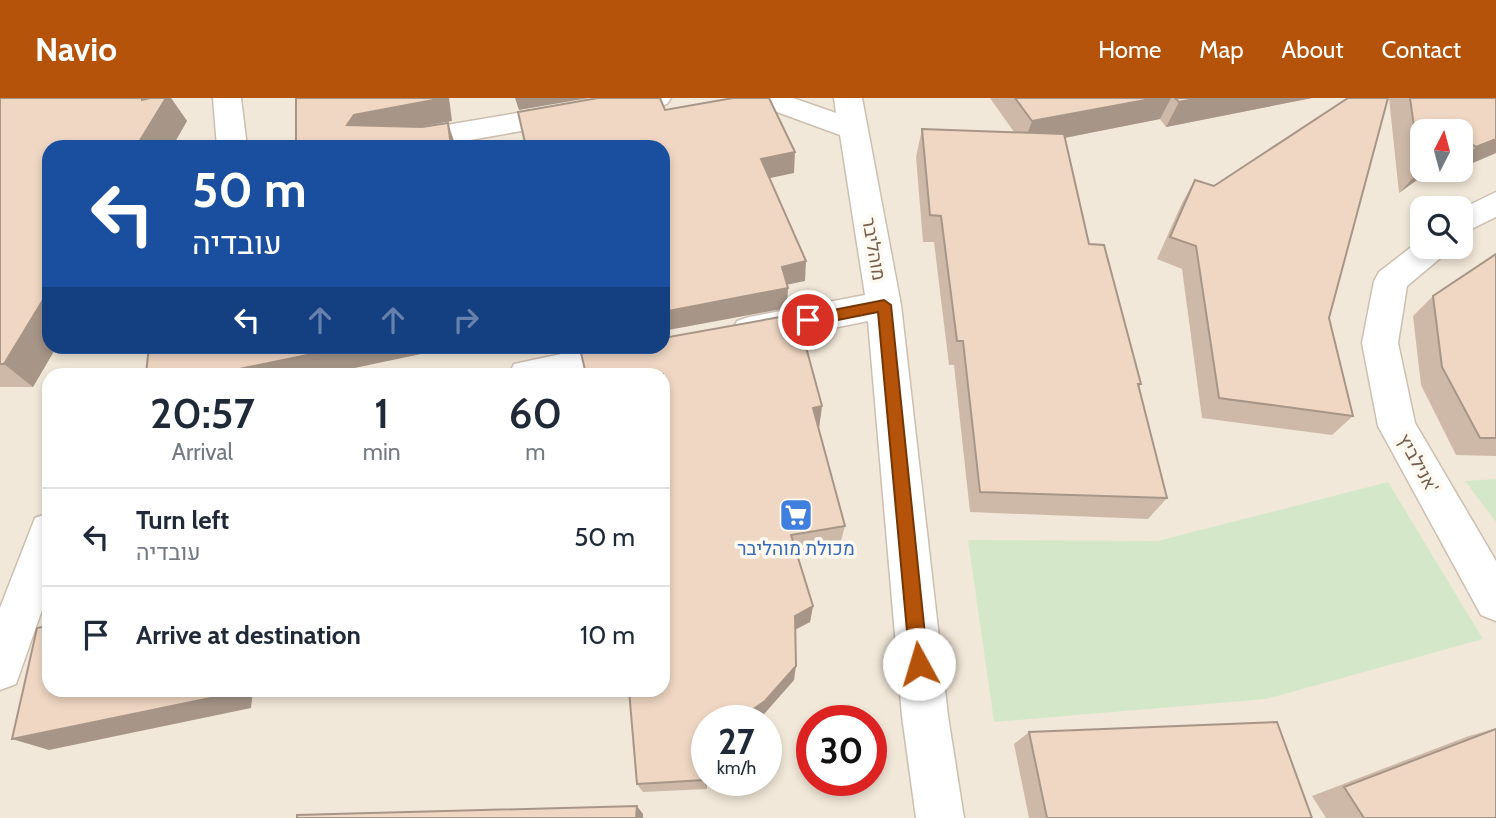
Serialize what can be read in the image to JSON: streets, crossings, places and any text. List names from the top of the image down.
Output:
{
  "streets": {
    "street": ["מוהליבר", "אנילביץ'"]
  },
  "places": {
    "supermarket": ["מכולת מוהליבר"]
  },
  "north": "top",
  "page": {
    "header": "Navio",
    "nav": [
      "Home",
      "Map",
      "About",
      "Contact"
    ],
    "turn": ["50 m", "עובדיה"],
    "eta": [
      "20:57",
      "Arrival",
      "1",
      "min",
      "60",
      "m"
    ],
    "list": [
      {
        "name": "Turn left",
        "note": "עובדיה",
        "value": "50 m"
      },
      {
        "name": "Arrive at destination",
        "value": "10 m"
      }
    ],
    "speed": "27 km/h",
    "limit": "30"
  }
}
